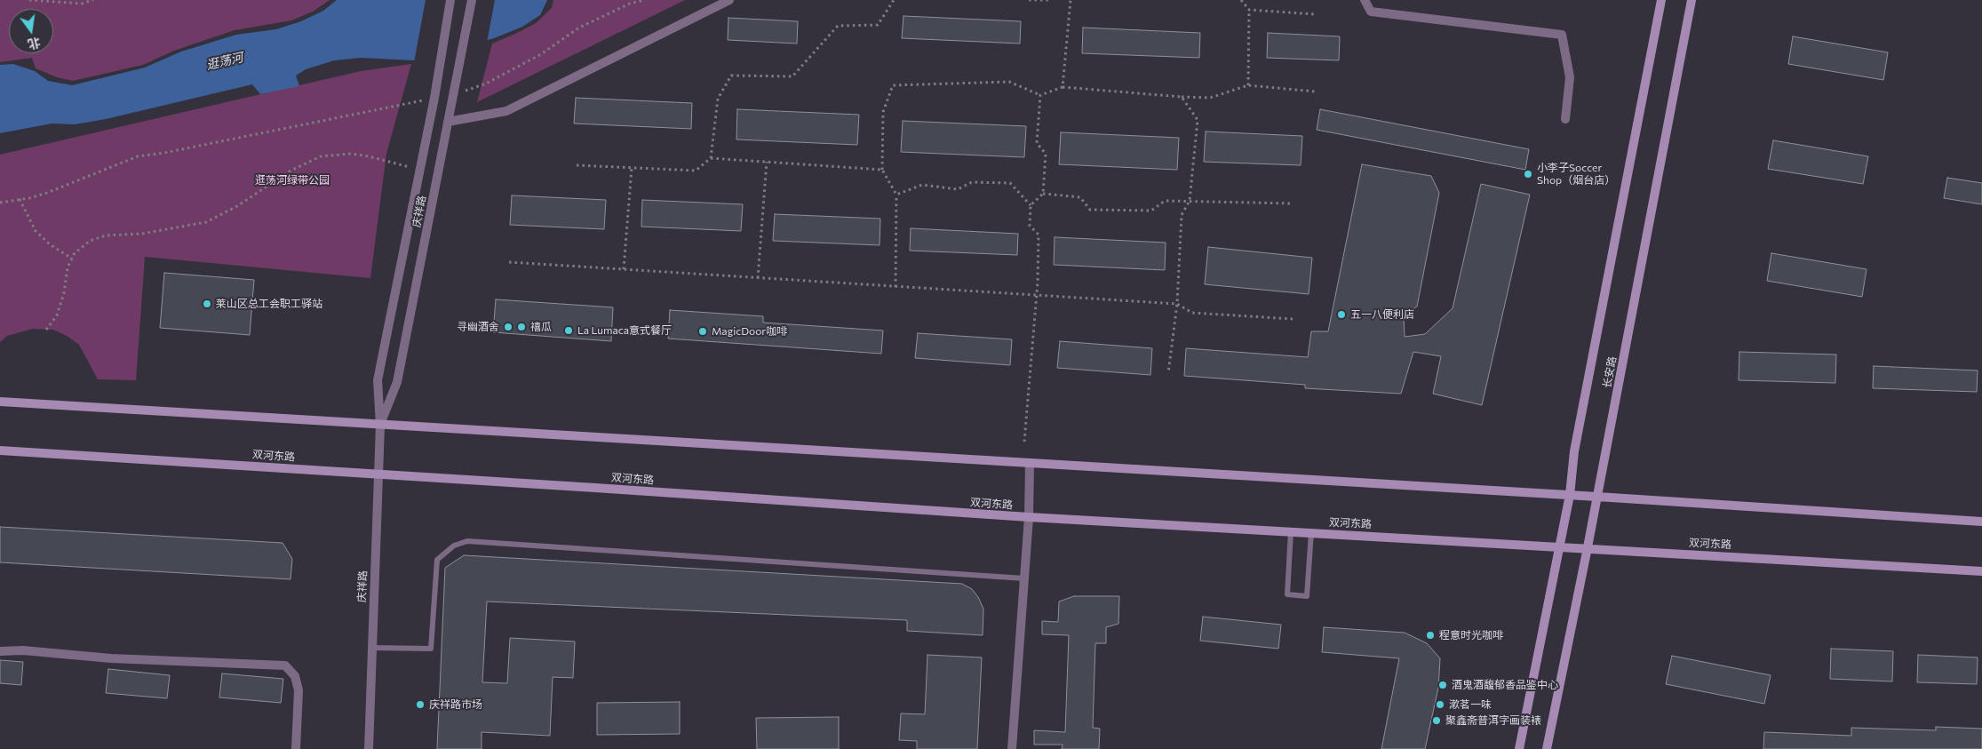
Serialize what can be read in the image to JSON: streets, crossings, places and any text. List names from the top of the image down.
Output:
{
  "streets": {
    "street": ["庆祥路", "长安路", "双河东路"]
  },
  "crossings": [
    ["庆祥路", "双河东路"],
    ["长安路", "双河东路"]
  ],
  "water": ["逛荡河"],
  "parks": ["逛荡河绿带公园"],
  "places": [
    "小李子Soccer Shop（烟台店）",
    "莱山区总工会职工驿站",
    "五一八便利店",
    "寻幽酒舍",
    "禧瓜",
    "La Lumaca意式餐厅",
    "MagicDoor咖啡",
    "程意时光咖啡",
    "酒鬼酒馥郁香品鉴中心",
    "庆祥路市场",
    "漱茗一味",
    "聚鑫斋普洱字画装裱"
  ],
  "north": "bottom"
}
